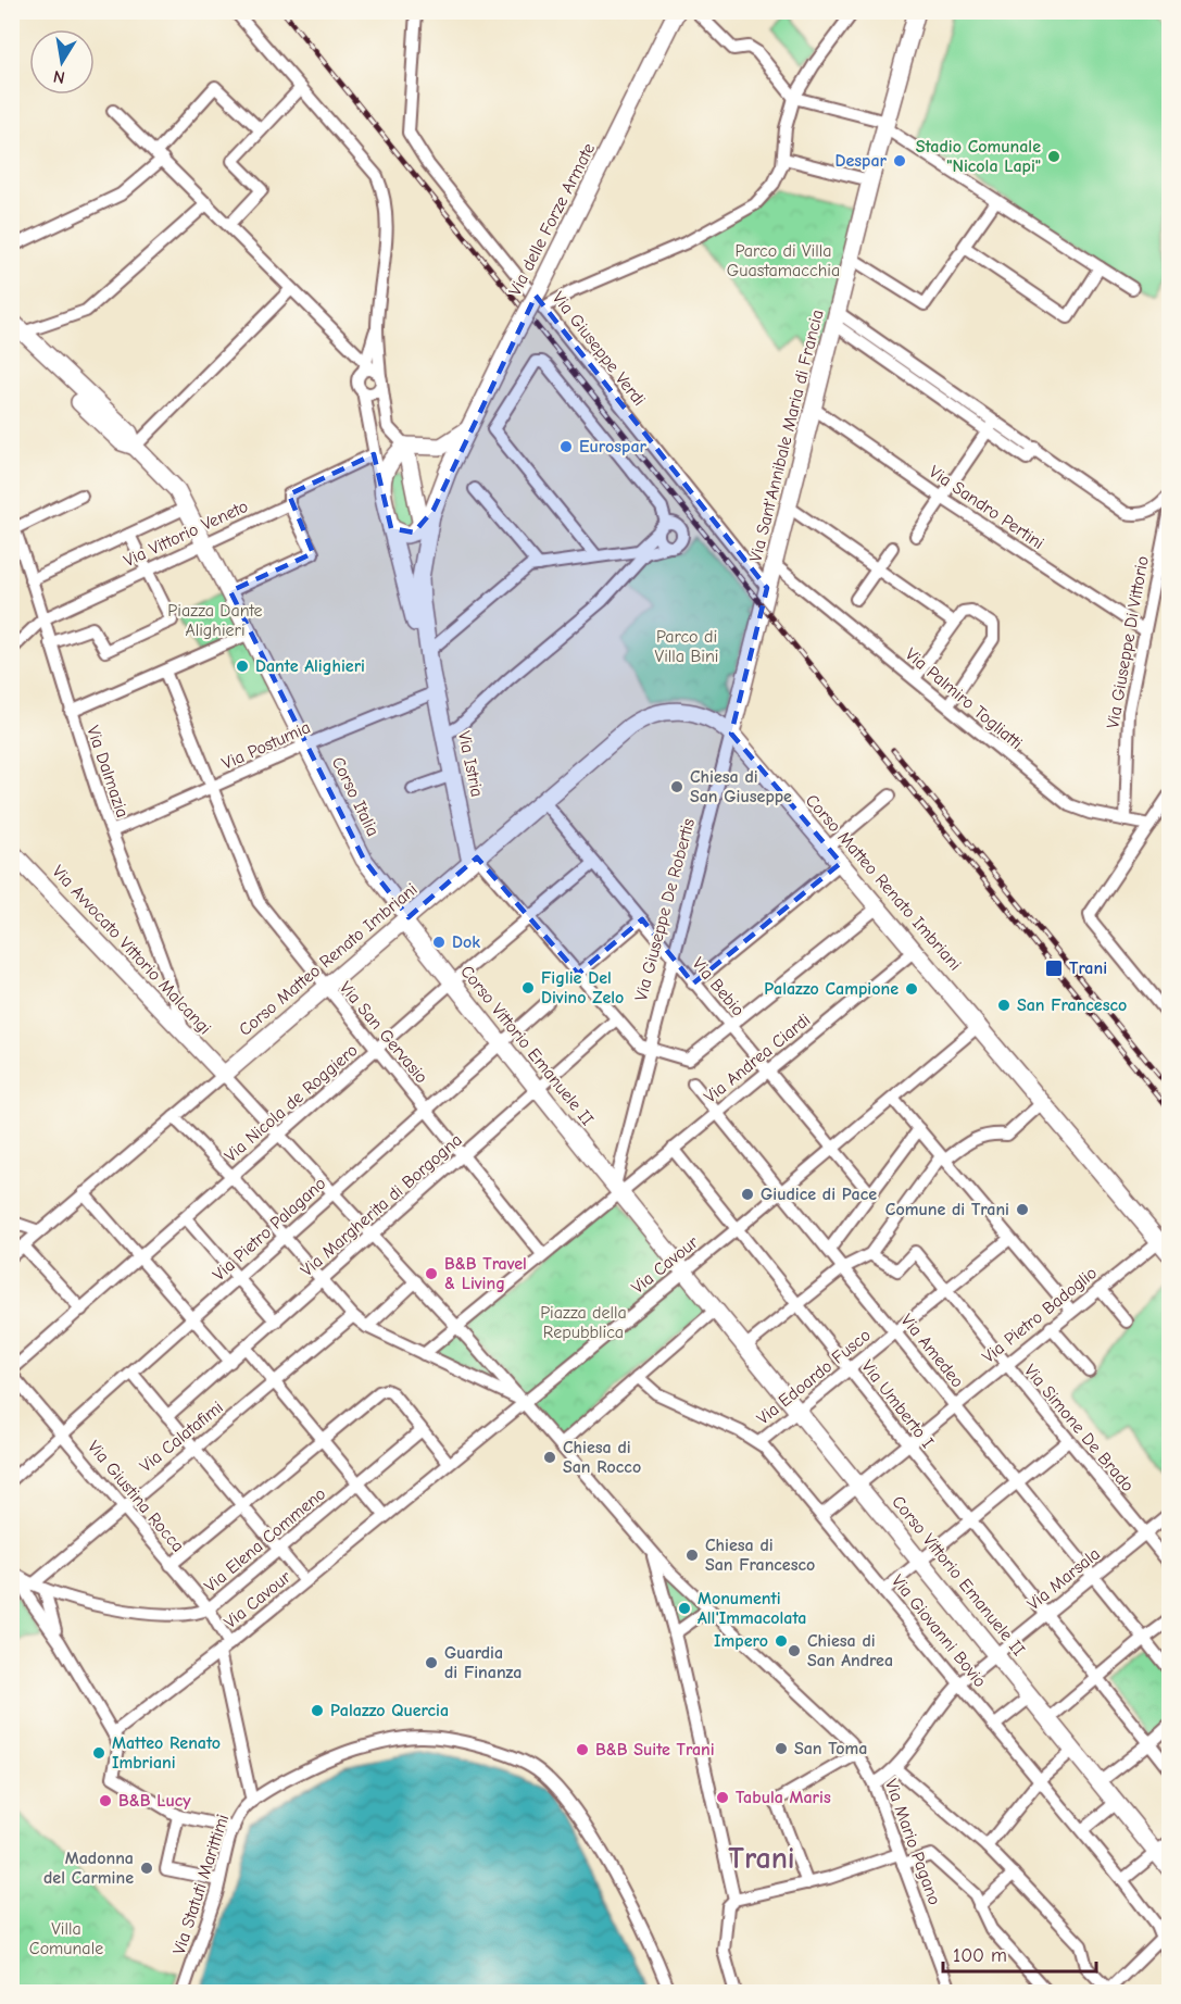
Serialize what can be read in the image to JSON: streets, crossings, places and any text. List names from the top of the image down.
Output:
{
  "streets": {
    "street": [
      "Via delle Forze Armate",
      "Via Giuseppe Verdi",
      "Via Sant'Annibale Maria di Francia",
      "Via Sandro Pertini",
      "Via Vittorio Veneto",
      "Via Giuseppe Di Vittorio",
      "Via Palmiro Togliatti",
      "Via Postumia",
      "Via Istria",
      "Via Dalmazia",
      "Corso Italia",
      "Corso Matteo Renato Imbriani",
      "Via Giuseppe De Robertis",
      "Via Avvocato Vittorio Malcangi",
      "Via Bebio",
      "Via San Gervasio",
      "Corso Vittorio Emanuele II",
      "Via Andrea Ciardi",
      "Via Nicola de Roggiero",
      "Via Margherita di Borgogna",
      "Via Pietro Palagano",
      "Via Cavour",
      "Via Pietro Badoglio",
      "Via Amedeo",
      "Via Edoardo Fusco",
      "Via Umberto I",
      "Via Simone De Brado",
      "Via Calatafimi",
      "Via Giustina Rocca",
      "Via Elena Commeno",
      "Via Marsala",
      "Via Giovanni Bovio",
      "Via Mario Pagano",
      "Via Statuti Marittimi"
    ]
  },
  "crossings": [
    ["Via delle Forze Armate", "Via Istria"],
    ["Via Giuseppe Verdi", "Via Sant'Annibale Maria di Francia"],
    ["Via Sant'Annibale Maria di Francia", "Via Sandro Pertini"],
    ["Via Sant'Annibale Maria di Francia", "Via Palmiro Togliatti"],
    ["Via Sant'Annibale Maria di Francia", "Via Giuseppe De Robertis"],
    ["Via Sandro Pertini", "Via Giuseppe Di Vittorio"],
    ["Via Vittorio Veneto", "Via Istria"],
    ["Via Vittorio Veneto", "Via Dalmazia"],
    ["Via Giuseppe Di Vittorio", "Via Palmiro Togliatti"],
    ["Via Postumia", "Via Istria"],
    ["Via Postumia", "Via Dalmazia"],
    ["Via Postumia", "Corso Italia"],
    ["Via Postumia", "Via San Gervasio"],
    ["Via Istria", "Corso Matteo Renato Imbriani"],
    ["Via Dalmazia", "Via Avvocato Vittorio Malcangi"],
    ["Corso Italia", "Corso Matteo Renato Imbriani"],
    ["Corso Italia", "Corso Vittorio Emanuele II"],
    ["Corso Matteo Renato Imbriani", "Via Giuseppe De Robertis"],
    ["Corso Matteo Renato Imbriani", "Via Avvocato Vittorio Malcangi"],
    ["Corso Matteo Renato Imbriani", "Via Bebio"],
    ["Corso Matteo Renato Imbriani", "Via San Gervasio"],
    ["Corso Matteo Renato Imbriani", "Corso Vittorio Emanuele II"],
    ["Corso Matteo Renato Imbriani", "Via Andrea Ciardi"],
    ["Corso Matteo Renato Imbriani", "Via Cavour"],
    ["Corso Matteo Renato Imbriani", "Via Pietro Badoglio"],
    ["Via Giuseppe De Robertis", "Via Bebio"],
    ["Via Giuseppe De Robertis", "Corso Vittorio Emanuele II"],
    ["Via Giuseppe De Robertis", "Via Andrea Ciardi"],
    ["Via Bebio", "Via Andrea Ciardi"],
    ["Via Bebio", "Via Nicola de Roggiero"],
    ["Via Bebio", "Via Cavour"],
    ["Via San Gervasio", "Via Nicola de Roggiero"],
    ["Via San Gervasio", "Via Margherita di Borgogna"],
    ["Via San Gervasio", "Via Pietro Palagano"],
    ["Corso Vittorio Emanuele II", "Via Andrea Ciardi"],
    ["Corso Vittorio Emanuele II", "Via Nicola de Roggiero"],
    ["Corso Vittorio Emanuele II", "Via Margherita di Borgogna"],
    ["Corso Vittorio Emanuele II", "Via Pietro Palagano"],
    ["Corso Vittorio Emanuele II", "Via Pietro Badoglio"],
    ["Corso Vittorio Emanuele II", "Via Edoardo Fusco"],
    ["Corso Vittorio Emanuele II", "Via Marsala"],
    ["Via Andrea Ciardi", "Via Amedeo"],
    ["Via Andrea Ciardi", "Via Umberto I"],
    ["Via Nicola de Roggiero", "Via Giustina Rocca"],
    ["Via Pietro Palagano", "Via Giustina Rocca"],
    ["Via Cavour", "Via Amedeo"],
    ["Via Cavour", "Via Umberto I"],
    ["Via Cavour", "Via Giustina Rocca"],
    ["Via Pietro Badoglio", "Via Amedeo"],
    ["Via Pietro Badoglio", "Via Umberto I"],
    ["Via Pietro Badoglio", "Via Simone De Brado"],
    ["Via Pietro Badoglio", "Via Giovanni Bovio"],
    ["Via Amedeo", "Via Edoardo Fusco"],
    ["Via Amedeo", "Via Marsala"],
    ["Via Edoardo Fusco", "Via Umberto I"],
    ["Via Edoardo Fusco", "Via Simone De Brado"],
    ["Via Edoardo Fusco", "Via Giovanni Bovio"],
    ["Via Umberto I", "Via Marsala"],
    ["Via Simone De Brado", "Via Marsala"],
    ["Via Calatafimi", "Via Giustina Rocca"],
    ["Via Calatafimi", "Via Elena Commeno"],
    ["Via Giustina Rocca", "Via Elena Commeno"],
    ["Via Marsala", "Via Giovanni Bovio"],
    ["Via Marsala", "Via Mario Pagano"]
  ],
  "districts": ["Trani"],
  "parks": [
    "Parco di Villa Guastamacchia",
    "Piazza Dante Alighieri",
    "Parco di Villa Bini",
    "Piazza della Repubblica",
    "Villa Comunale"
  ],
  "places": {
    "other": [
      "Stadio Comunale \"Nicola Lapi\"",
      "Despar",
      "Eurospar",
      "Dante Alighieri",
      "Chiesa di San Giuseppe",
      "Dok",
      "Figlie Del Divino Zelo",
      "Palazzo Campione",
      "San Francesco",
      "Giudice di Pace",
      "Comune di Trani",
      "B&B Travel & Living",
      "Chiesa di San Rocco",
      "Chiesa di San Francesco",
      "Monumenti All'Immacolata",
      "Impero",
      "Chiesa di San Andrea",
      "Guardia di Finanza",
      "Palazzo Quercia",
      "San Toma",
      "B&B Suite Trani",
      "Matteo Renato Imbriani",
      "Tabula Maris",
      "B&B Lucy",
      "Madonna del Carmine"
    ],
    "transit": ["Trani"]
  },
  "scale_bar": "100 m",
  "north": "bottom"
}
